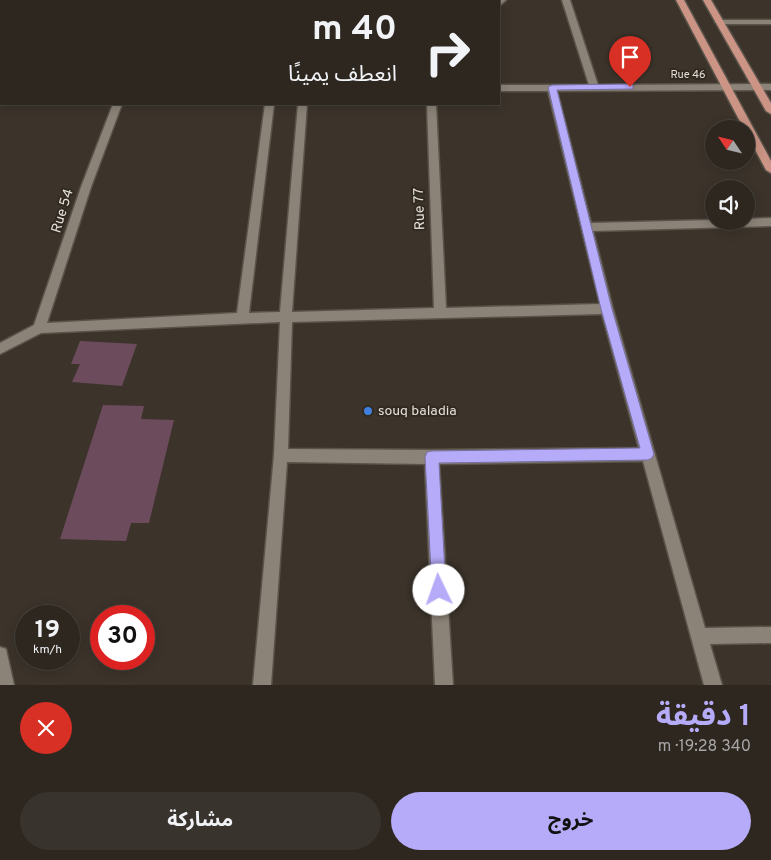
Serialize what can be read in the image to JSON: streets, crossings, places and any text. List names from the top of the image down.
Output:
{
  "streets": {
    "street": ["Rue 46", "Rue 77", "Rue 54"]
  },
  "places": ["souq baladia"],
  "north": "top left",
  "page": {
    "turn": ["40 m", "انعطف يمينًا"],
    "speed": "19 km/h",
    "limit": "30",
    "heading": ["1 دقيقة", "340 m · 19:28"],
    "buttons": ["خروج", "مشاركة"]
  }
}
